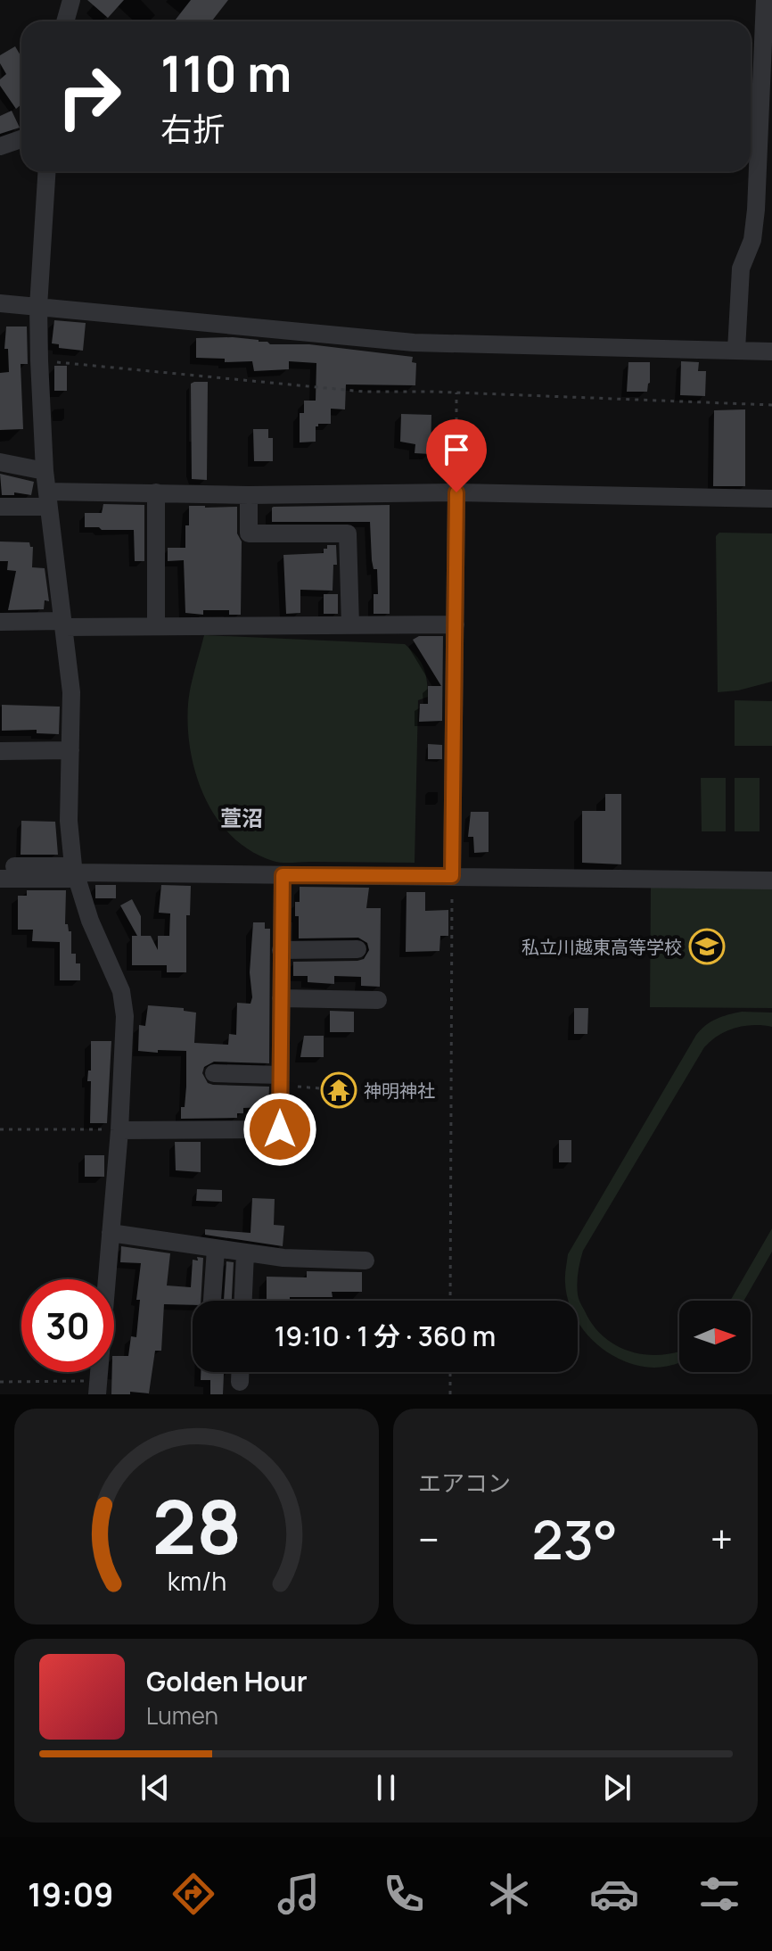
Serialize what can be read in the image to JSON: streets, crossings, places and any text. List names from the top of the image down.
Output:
{
  "districts": ["萱沼"],
  "places": {
    "school or university": ["私立川越東高等学校"],
    "temple": ["神明神社"]
  },
  "north": "right",
  "page": {
    "turn": ["110 m", "右折"],
    "limit": "30",
    "trip": "19:10 · 1 分 · 360 m",
    "tile": "エアコン",
    "heat": ["−", "23°", "+"],
    "song": ["Golden Hour", "Lumen"],
    "tabs": "19:09",
    "gauge": ["28", "km/h"]
  }
}
